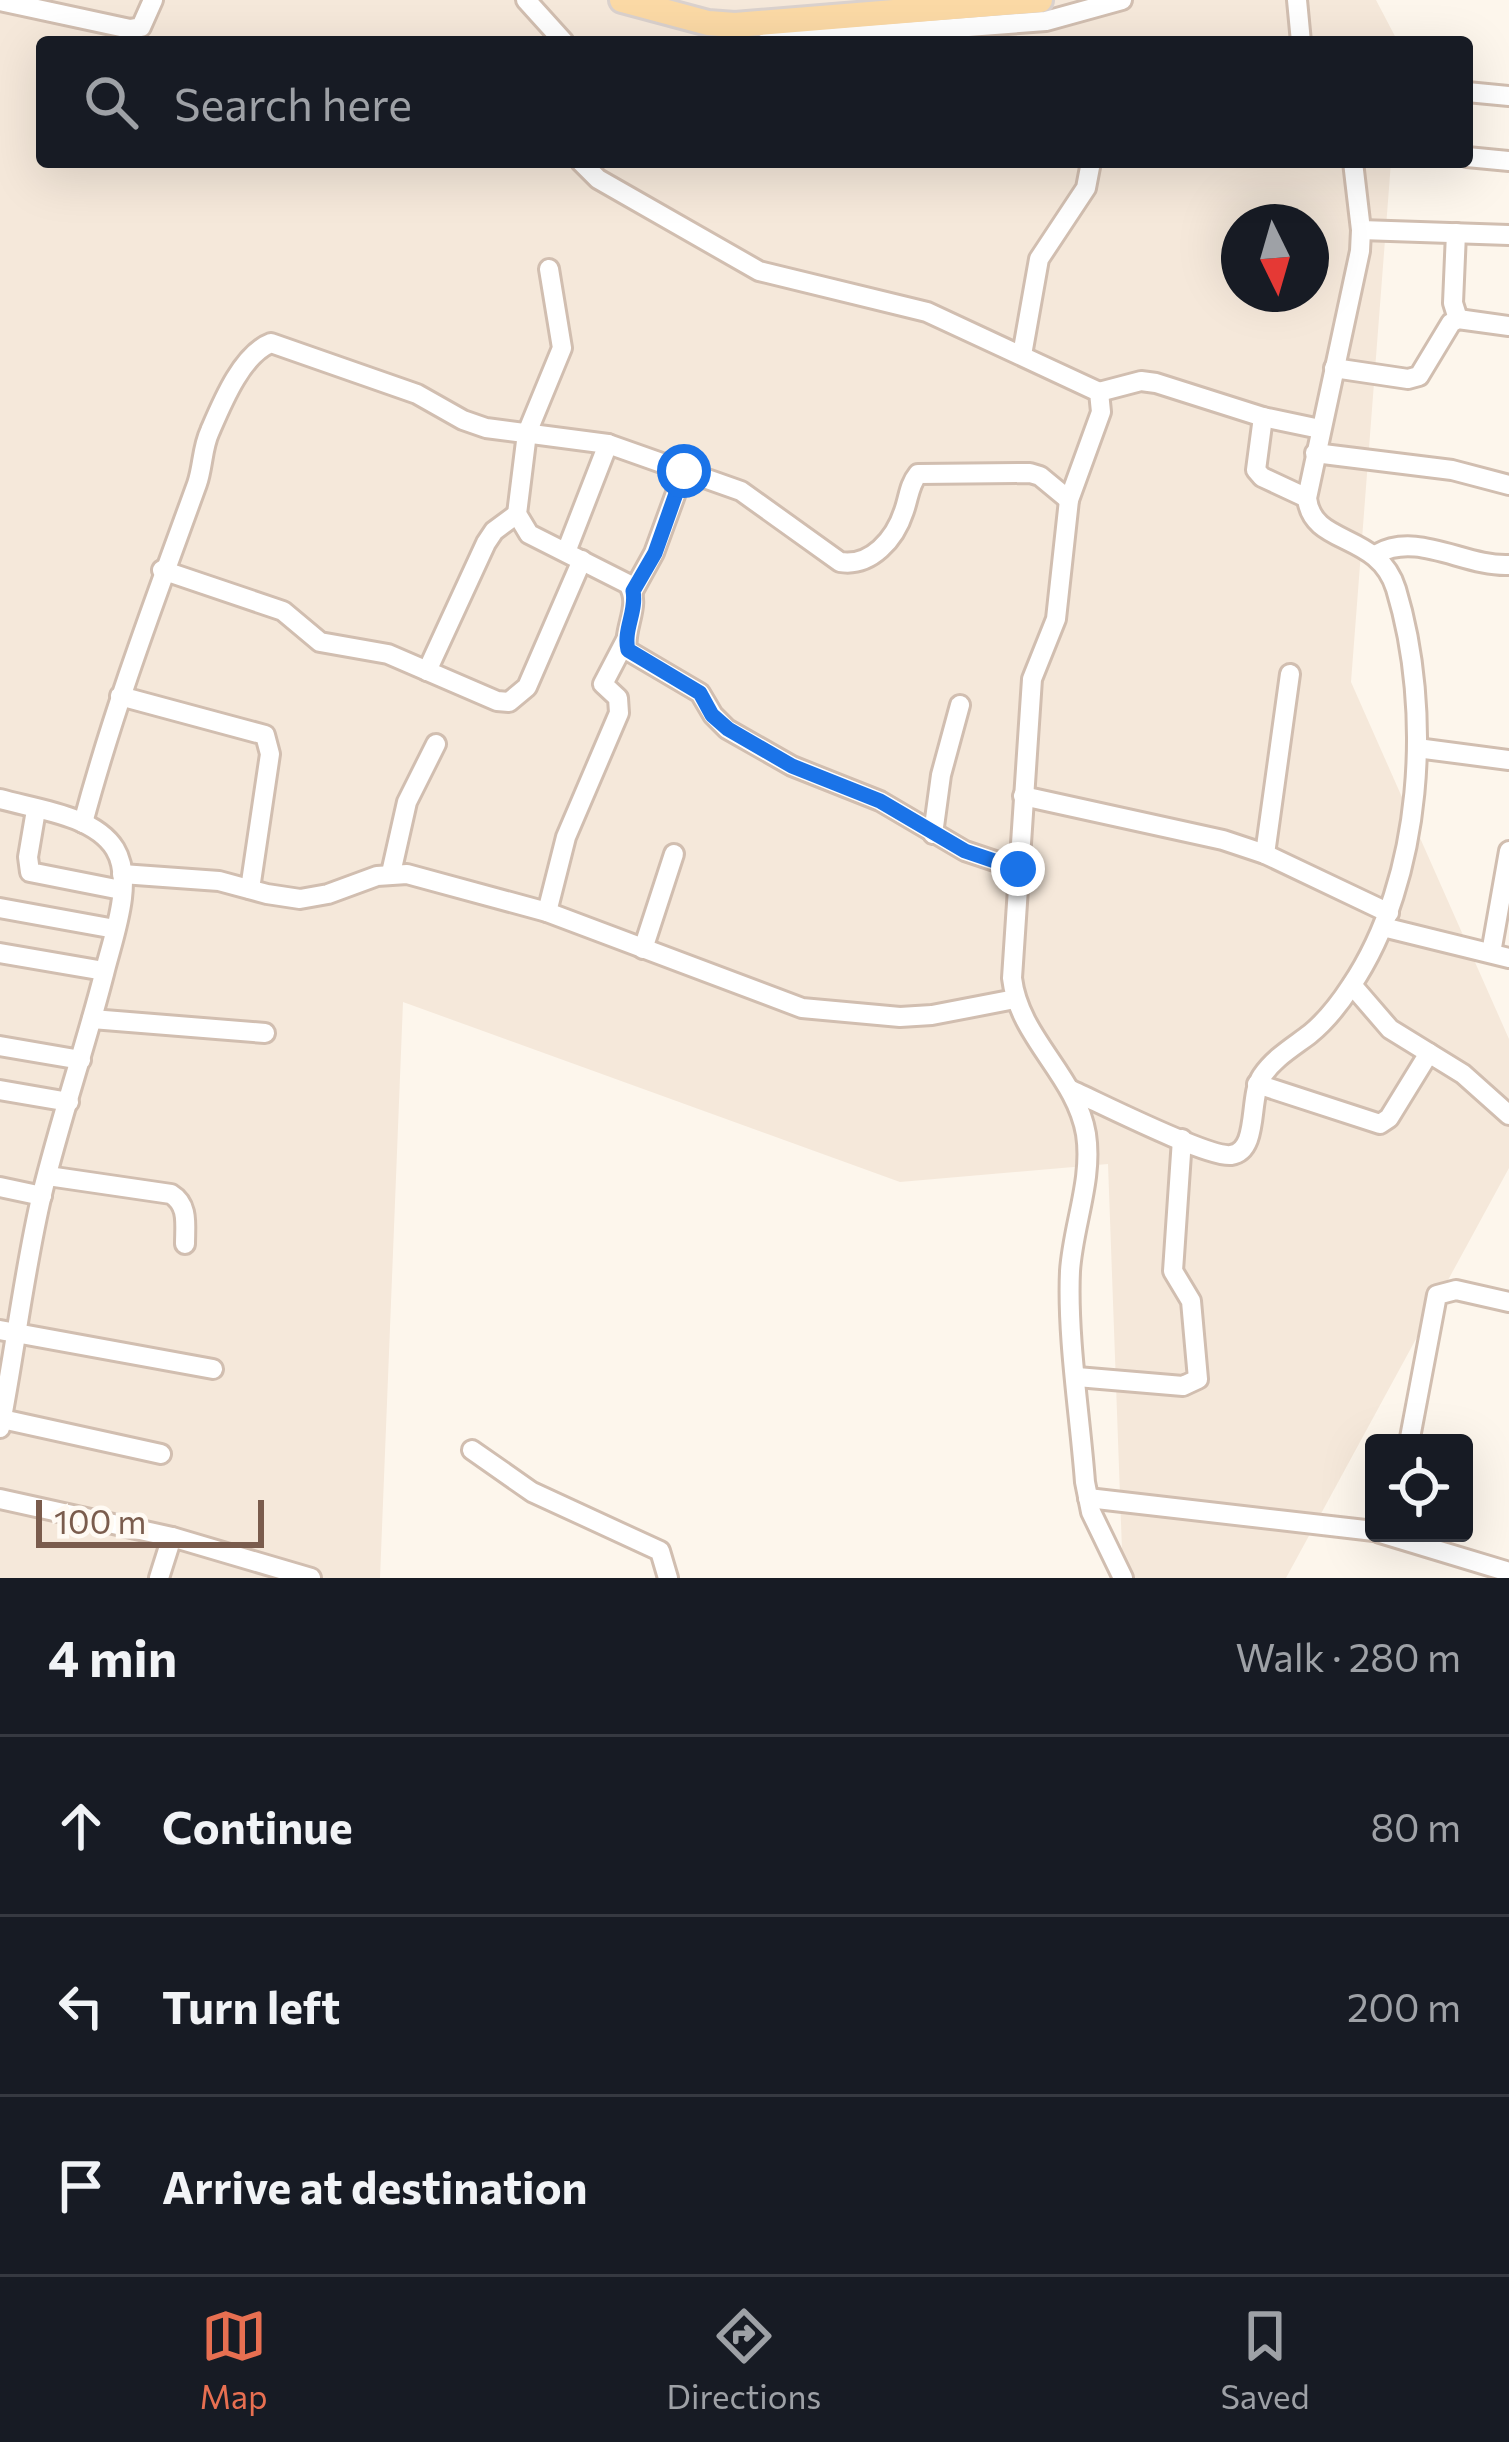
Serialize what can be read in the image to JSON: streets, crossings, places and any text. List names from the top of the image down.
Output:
{
  "scale_bar": "100 m",
  "north": "bottom",
  "page": {
    "search": "Search here",
    "scale": "100 m",
    "heading": ["4 min", "Walk · 280 m"],
    "list": [
      ["Continue", "80 m"],
      ["Turn left", "200 m"],
      "Arrive at destination"
    ],
    "nav": ["Map", "Directions", "Saved"]
  }
}
